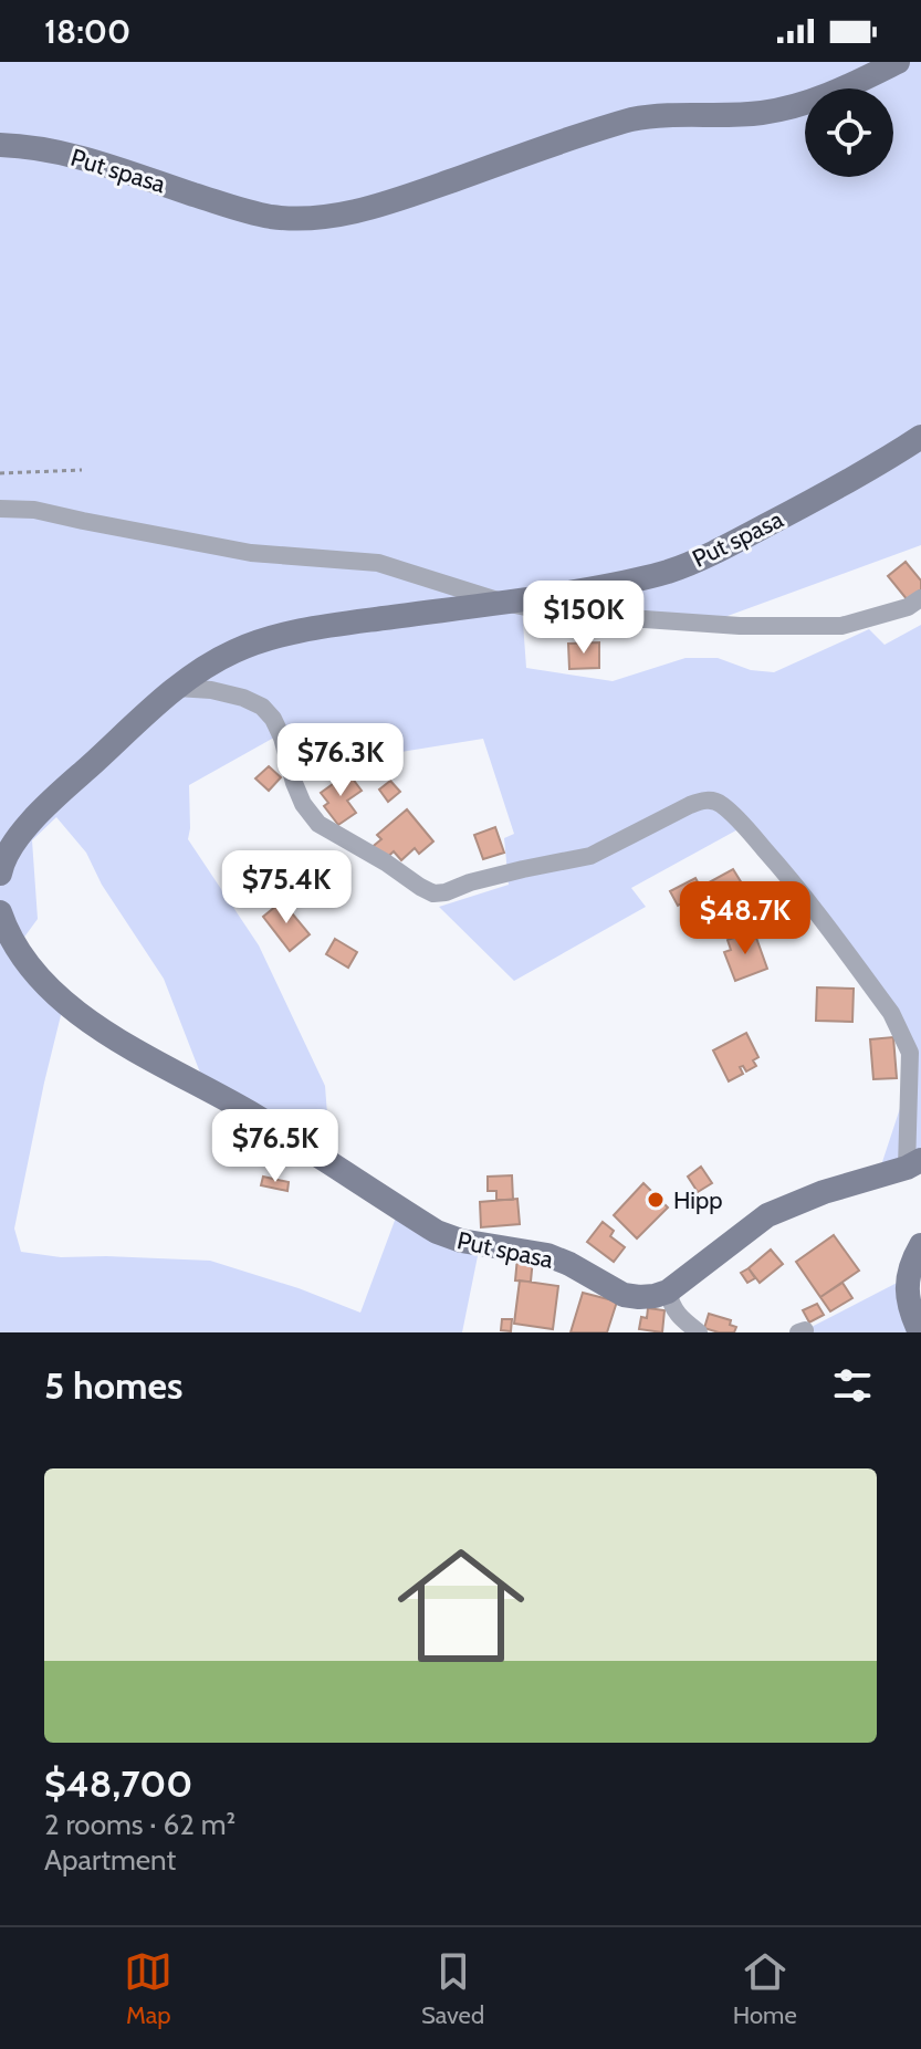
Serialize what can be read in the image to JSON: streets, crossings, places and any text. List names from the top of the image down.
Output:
{
  "streets": {
    "street": ["Put spasa"]
  },
  "places": ["Hipp"],
  "page": {
    "status": "18:00",
    "price": [
      "$150K",
      "$76.3K",
      "$75.4K",
      "$48.7K",
      "$76.5K"
    ],
    "heading": "5 homes",
    "list": [
      {
        "name": "$48,700",
        "note": "2 rooms · 62 m² · Apartment"
      }
    ],
    "tabs": ["Map", "Saved", "Home"]
  }
}
